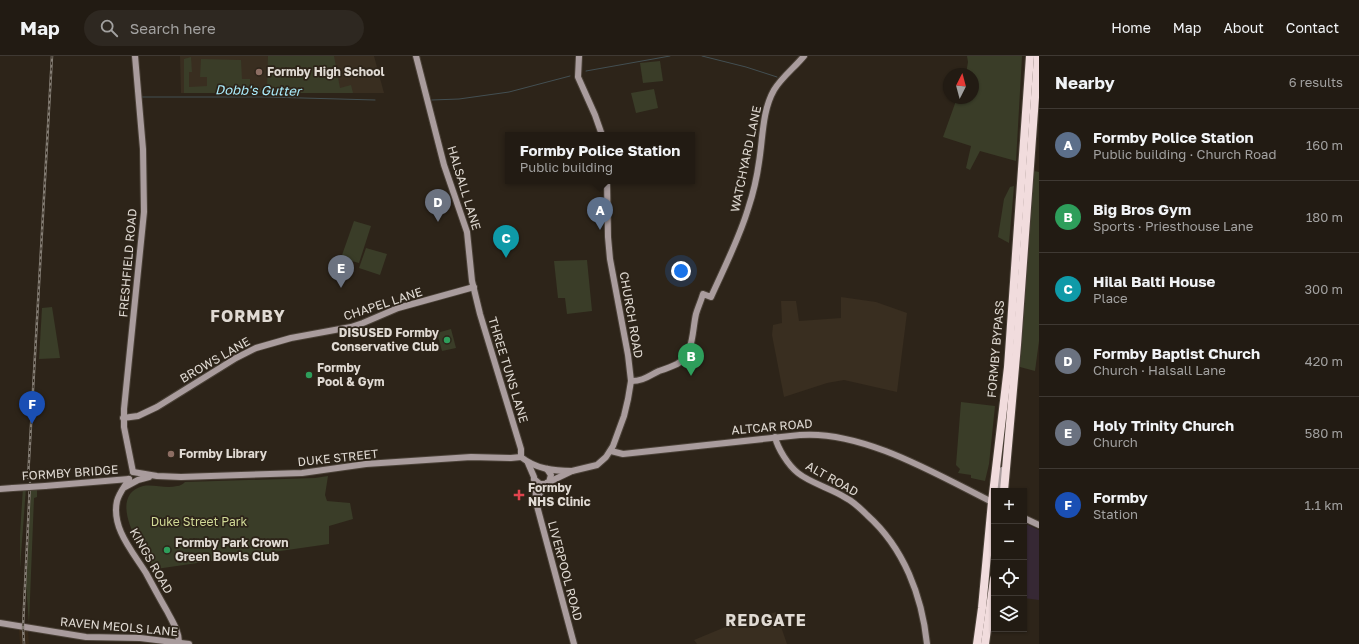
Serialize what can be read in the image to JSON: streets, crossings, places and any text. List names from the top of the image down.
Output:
{
  "streets": {
    "highway": ["FORMBY BYPASS"],
    "street": [
      "WATCHYARD LANE",
      "HALSALL LANE",
      "FRESHFIELD ROAD",
      "CHAPEL LANE",
      "CHURCH ROAD",
      "BROWS LANE",
      "THREE TUNS LANE",
      "ALTCAR ROAD",
      "DUKE STREET",
      "FORMBY BRIDGE",
      "ALT ROAD",
      "KINGS ROAD",
      "LIVERPOOL ROAD",
      "RAVEN MEOLS LANE"
    ]
  },
  "crossings": [
    ["WATCHYARD LANE", "CHURCH ROAD"],
    ["HALSALL LANE", "CHAPEL LANE"],
    ["HALSALL LANE", "THREE TUNS LANE"],
    ["FRESHFIELD ROAD", "BROWS LANE"],
    ["FRESHFIELD ROAD", "DUKE STREET"],
    ["FRESHFIELD ROAD", "FORMBY BRIDGE"],
    ["FRESHFIELD ROAD", "KINGS ROAD"],
    ["CHAPEL LANE", "BROWS LANE"],
    ["CHAPEL LANE", "THREE TUNS LANE"],
    ["CHURCH ROAD", "ALTCAR ROAD"],
    ["THREE TUNS LANE", "DUKE STREET"],
    ["ALTCAR ROAD", "ALT ROAD"],
    ["DUKE STREET", "FORMBY BRIDGE"],
    ["DUKE STREET", "KINGS ROAD"],
    ["FORMBY BRIDGE", "KINGS ROAD"],
    ["KINGS ROAD", "RAVEN MEOLS LANE"]
  ],
  "districts": ["FORMBY", "REDGATE"],
  "water": ["Dobb's Gutter"],
  "parks": ["Duke Street Park"],
  "places": {
    "other": [
      "Formby High School",
      "DISUSED Formby Conservative Club",
      "Formby Pool & Gym",
      "Formby Library",
      "Formby Park Crown Green Bowls Club"
    ],
    "health": ["Formby NHS Clinic"]
  },
  "north": "top",
  "page": {
    "header": "Map",
    "search": "Search here",
    "nav": [
      "Home",
      "Map",
      "About",
      "Contact"
    ],
    "heading": ["Nearby", "6 results"],
    "list": [
      {
        "mark": "A",
        "name": "Formby Police Station",
        "note": "Public building · Church Road",
        "value": "160 m"
      },
      {
        "mark": "B",
        "name": "Big Bros Gym",
        "note": "Sports · Priesthouse Lane",
        "value": "180 m"
      },
      {
        "mark": "C",
        "name": "Hilal Balti House",
        "note": "Place",
        "value": "300 m"
      },
      {
        "mark": "D",
        "name": "Formby Baptist Church",
        "note": "Church · Halsall Lane",
        "value": "420 m"
      },
      {
        "mark": "E",
        "name": "Holy Trinity Church",
        "note": "Church",
        "value": "580 m"
      },
      {
        "mark": "F",
        "name": "Formby",
        "note": "Station",
        "value": "1.1 km"
      }
    ],
    "popup": ["Formby Police Station", "Public building"],
    "pins": [
      "D",
      "A",
      "C",
      "E",
      "B",
      "F"
    ],
    "map_buttons": ["+", "−"]
  }
}
